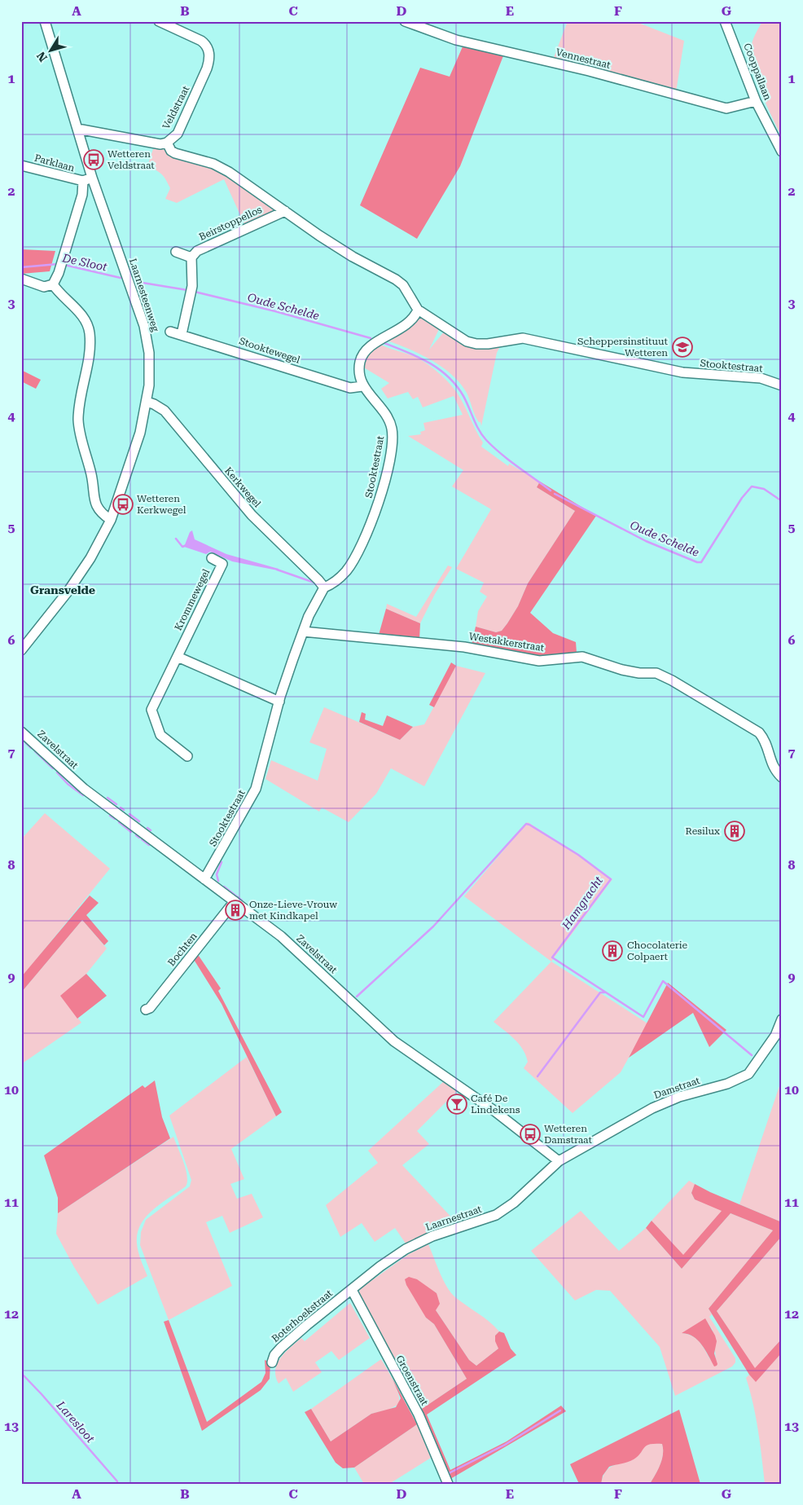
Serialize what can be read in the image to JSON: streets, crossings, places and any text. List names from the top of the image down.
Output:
{
  "streets": {
    "street": [
      "Vennestraat",
      "Cooppallaan",
      "Veldstraat",
      "Parklaan",
      "Beirstoppellos",
      "Laarnesteenweg",
      "Stooktewegel",
      "Stooktestraat",
      "Kerkwegel",
      "Krommewegel",
      "Westakkerstraat",
      "Zavelstraat",
      "Bochten",
      "Damstraat",
      "Laarnestraat",
      "Boterhoekstraat",
      "Groenstraat"
    ]
  },
  "crossings": [
    ["Vennestraat", "Cooppallaan"],
    ["Veldstraat", "Beirstoppellos"],
    ["Veldstraat", "Laarnesteenweg"],
    ["Beirstoppellos", "Stooktestraat"],
    ["Laarnesteenweg", "Kerkwegel"],
    ["Stooktewegel", "Stooktestraat"],
    ["Stooktestraat", "Kerkwegel"],
    ["Stooktestraat", "Westakkerstraat"],
    ["Stooktestraat", "Zavelstraat"],
    ["Zavelstraat", "Bochten"],
    ["Zavelstraat", "Damstraat"],
    ["Zavelstraat", "Laarnestraat"],
    ["Damstraat", "Laarnestraat"],
    ["Laarnestraat", "Boterhoekstraat"],
    ["Laarnestraat", "Groenstraat"],
    ["Boterhoekstraat", "Groenstraat"]
  ],
  "districts": ["Gransvelde"],
  "water": [
    "De Sloot",
    "Oude Schelde",
    "Hamgracht",
    "Laresloot"
  ],
  "places": {
    "bus stop": ["Wetteren Veldstraat", "Wetteren Kerkwegel", "Wetteren Damstraat"],
    "school or university": ["Scheppersinstituut Wetteren"],
    "building": ["Resilux", "Onze-Lieve-Vrouw met Kindkapel", "Chocolaterie Colpaert"],
    "bar": ["Café De Lindekens"]
  },
  "north": "bottom left",
  "grid": {
    "columns": [
      "A",
      "B",
      "C",
      "D",
      "E",
      "F",
      "G"
    ],
    "rows": [
      "1",
      "2",
      "3",
      "4",
      "5",
      "6",
      "7",
      "8",
      "9",
      "10",
      "11",
      "12",
      "13"
    ]
  }
}
